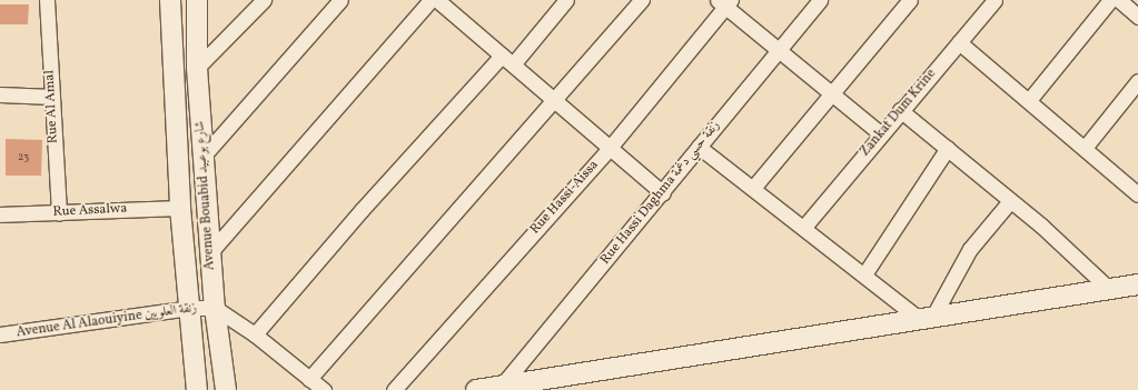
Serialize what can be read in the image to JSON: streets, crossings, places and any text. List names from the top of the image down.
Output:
{
  "streets": {
    "street": [
      "Rue Al Amal",
      "Zankat Dum Krine",
      "Rue Hassi Daghma زنقة حسي دغمة",
      "Avenue Bouabid شارع بوعبيد",
      "Rue Hassi-Aissa",
      "Rue Assalwa",
      "Avenue Al Alaouiyine زنقة العلويين"
    ]
  },
  "crossings": [
    ["Rue Al Amal", "Rue Assalwa"],
    ["Avenue Bouabid شارع بوعبيد", "Rue Assalwa"],
    ["Avenue Bouabid شارع بوعبيد", "Avenue Al Alaouiyine زنقة العلويين"]
  ],
  "house_numbers": ["23"]
}
